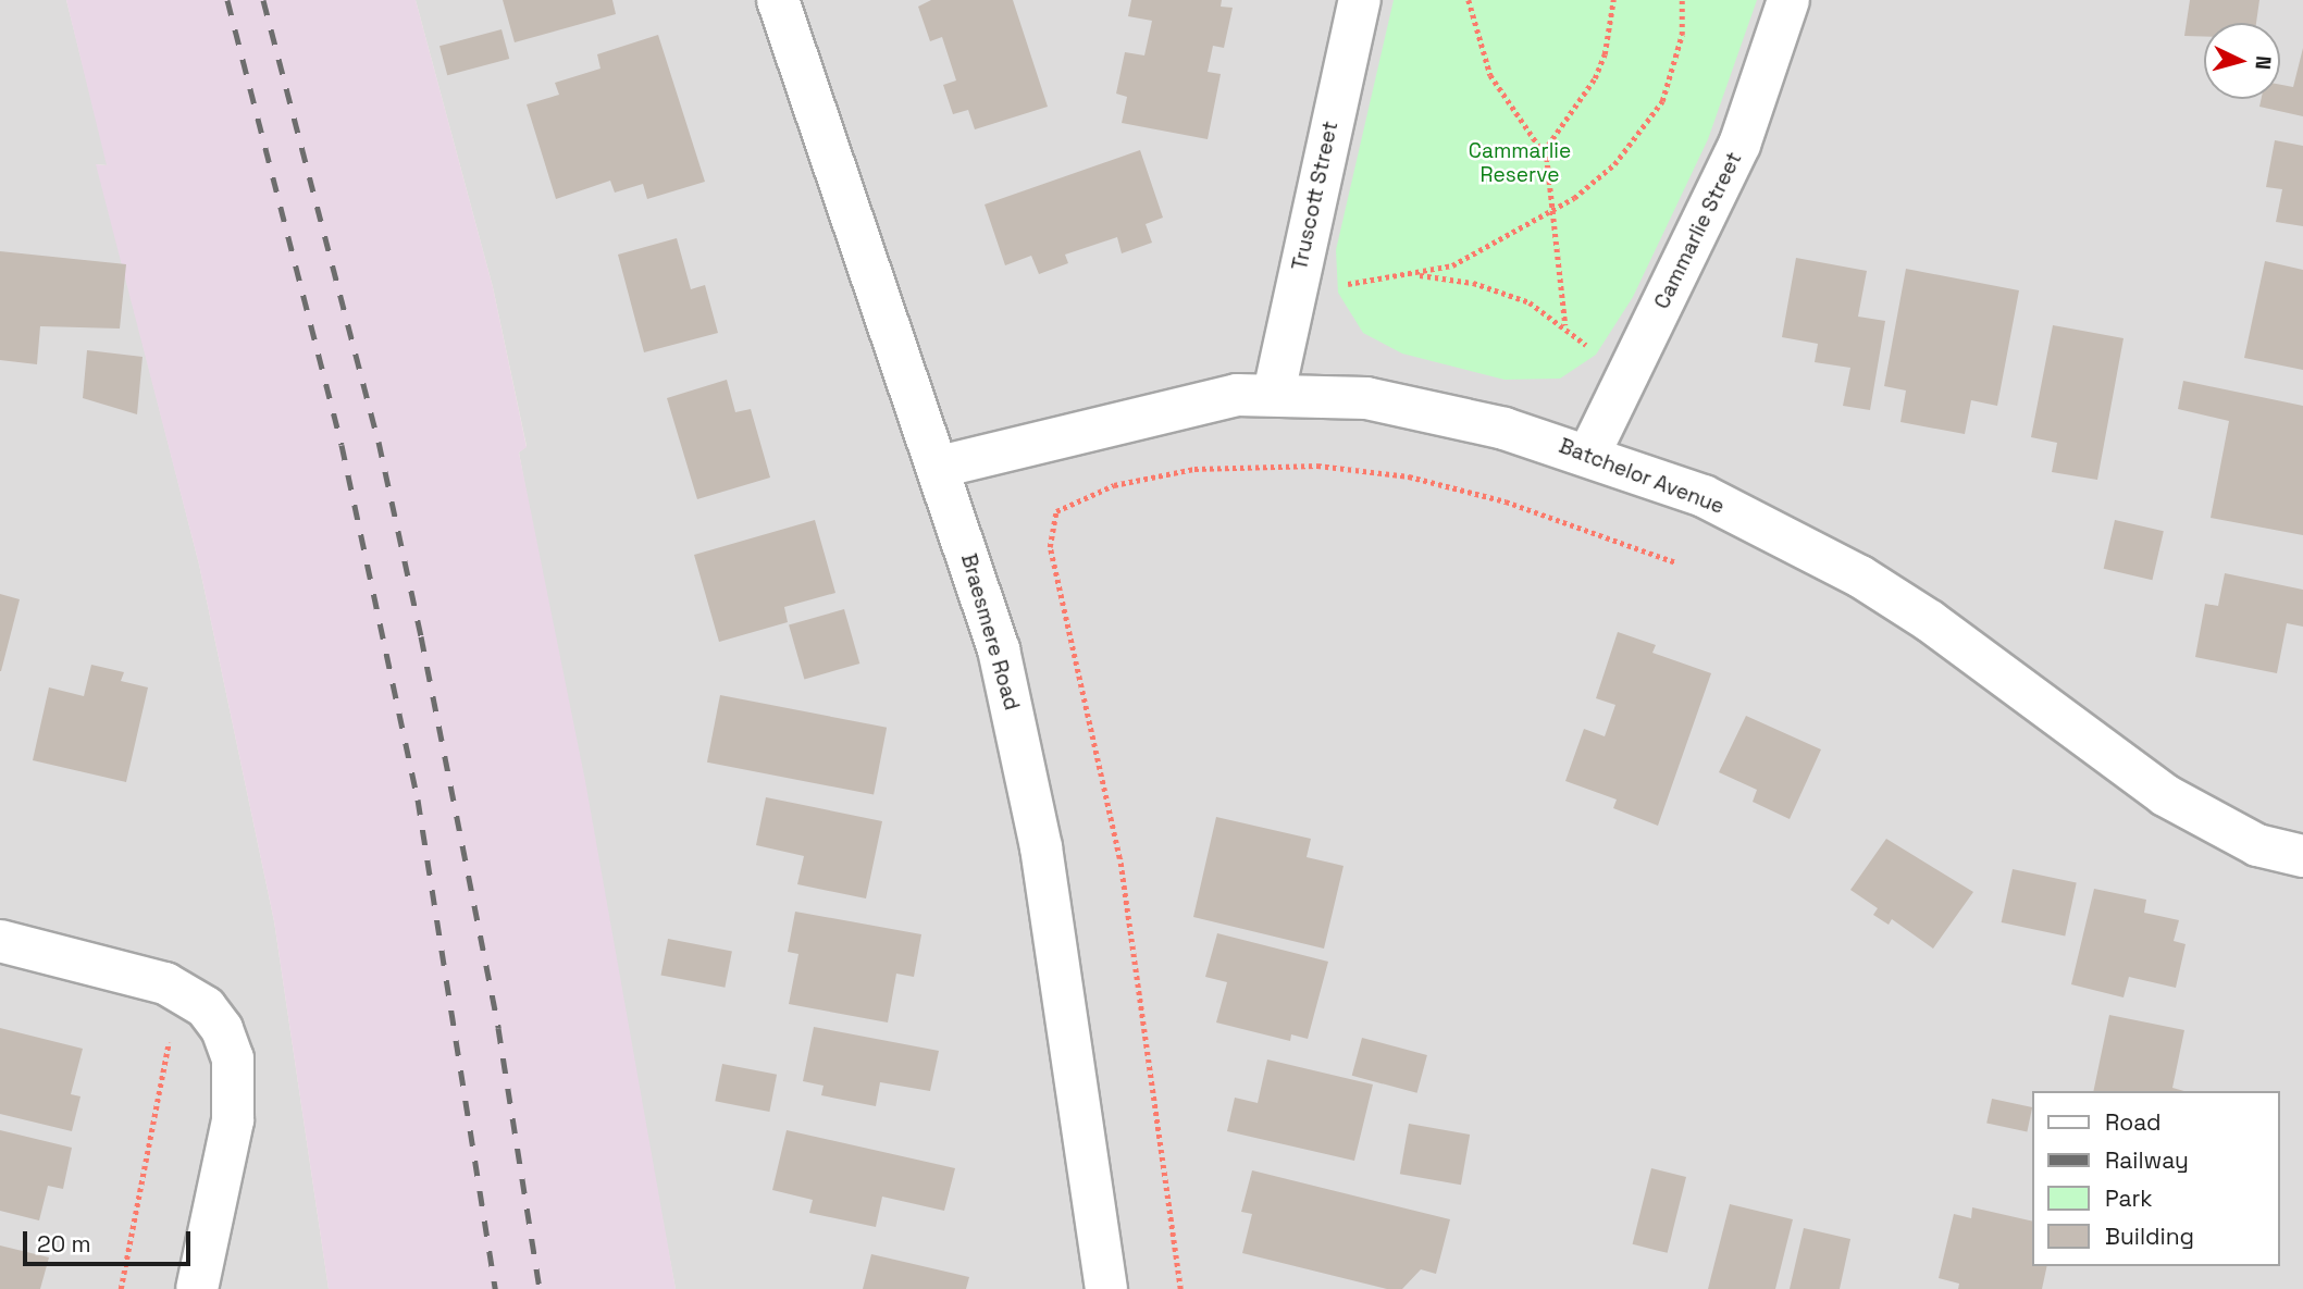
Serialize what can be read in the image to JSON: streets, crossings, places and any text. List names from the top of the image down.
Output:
{
  "streets": {
    "street": [
      "Truscott Street",
      "Cammarlie Street",
      "Batchelor Avenue",
      "Braesmere Road"
    ]
  },
  "crossings": [
    ["Truscott Street", "Batchelor Avenue"],
    ["Cammarlie Street", "Batchelor Avenue"],
    ["Batchelor Avenue", "Braesmere Road"]
  ],
  "parks": ["Cammarlie Reserve"],
  "legend": [
    "Road",
    "Railway",
    "Park",
    "Building"
  ],
  "scale_bar": "20 m",
  "north": "right"
}
